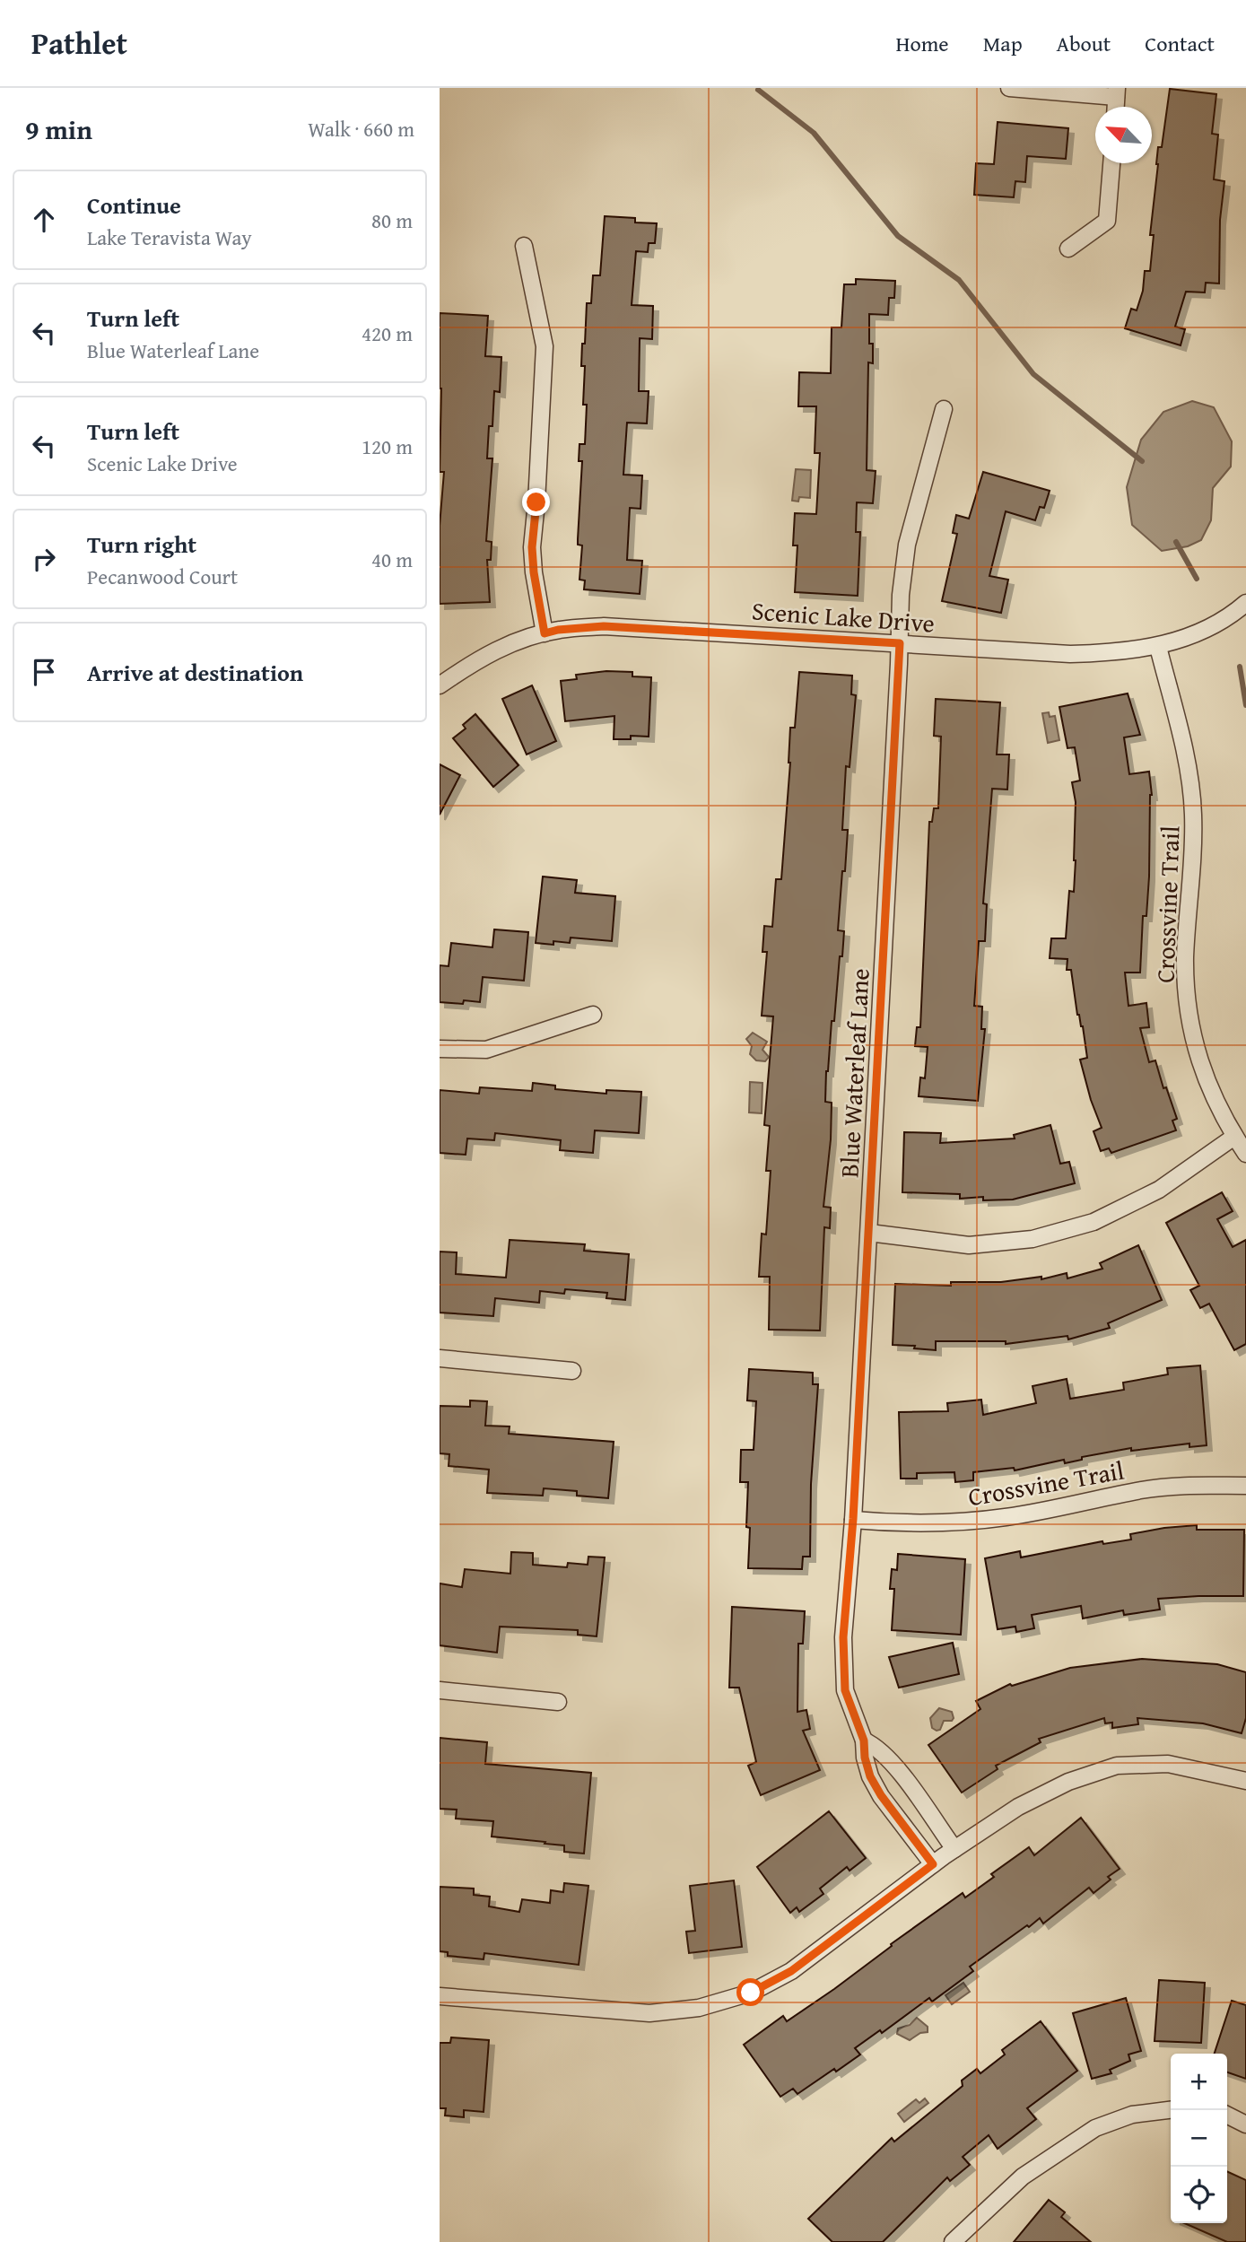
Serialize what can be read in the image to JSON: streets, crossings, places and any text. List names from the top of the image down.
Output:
{
  "streets": {
    "street": ["Scenic Lake Drive", "Crossvine Trail", "Blue Waterleaf Lane"]
  },
  "crossings": [
    ["Scenic Lake Drive", "Crossvine Trail"],
    ["Scenic Lake Drive", "Blue Waterleaf Lane"],
    ["Crossvine Trail", "Blue Waterleaf Lane"]
  ],
  "north": "top left",
  "page": {
    "header": "Pathlet",
    "nav": [
      "Home",
      "Map",
      "About",
      "Contact"
    ],
    "heading": ["9 min", "Walk · 660 m"],
    "list": [
      ["Continue", "Lake Teravista Way", "80 m"],
      ["Turn left", "Blue Waterleaf Lane", "420 m"],
      ["Turn left", "Scenic Lake Drive", "120 m"],
      ["Turn right", "Pecanwood Court", "40 m"],
      "Arrive at destination"
    ],
    "map_buttons": ["+", "−"]
  }
}
